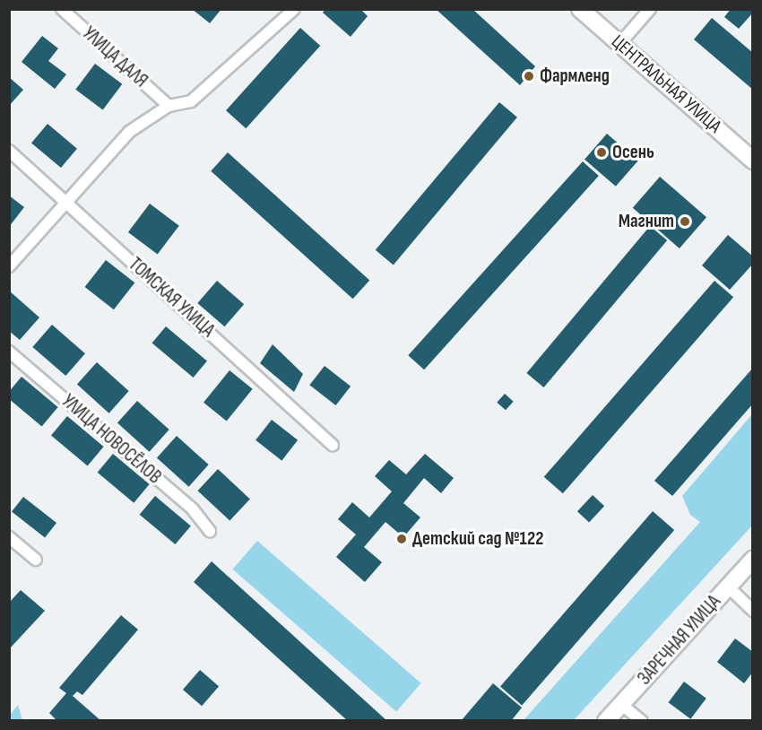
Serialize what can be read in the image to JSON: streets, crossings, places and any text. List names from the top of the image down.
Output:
{
  "streets": {
    "street": [
      "УЛИЦА ДАЛЯ",
      "ЦЕНТРАЛЬНАЯ УЛИЦА",
      "ТОМСКАЯ УЛИЦА",
      "УЛИЦА НОВОСЁЛОВ",
      "ЗАРЕЧНАЯ УЛИЦА"
    ]
  },
  "places": [
    "Фармленд",
    "Осень",
    "Магнит",
    "Детский сад №122"
  ]
}
